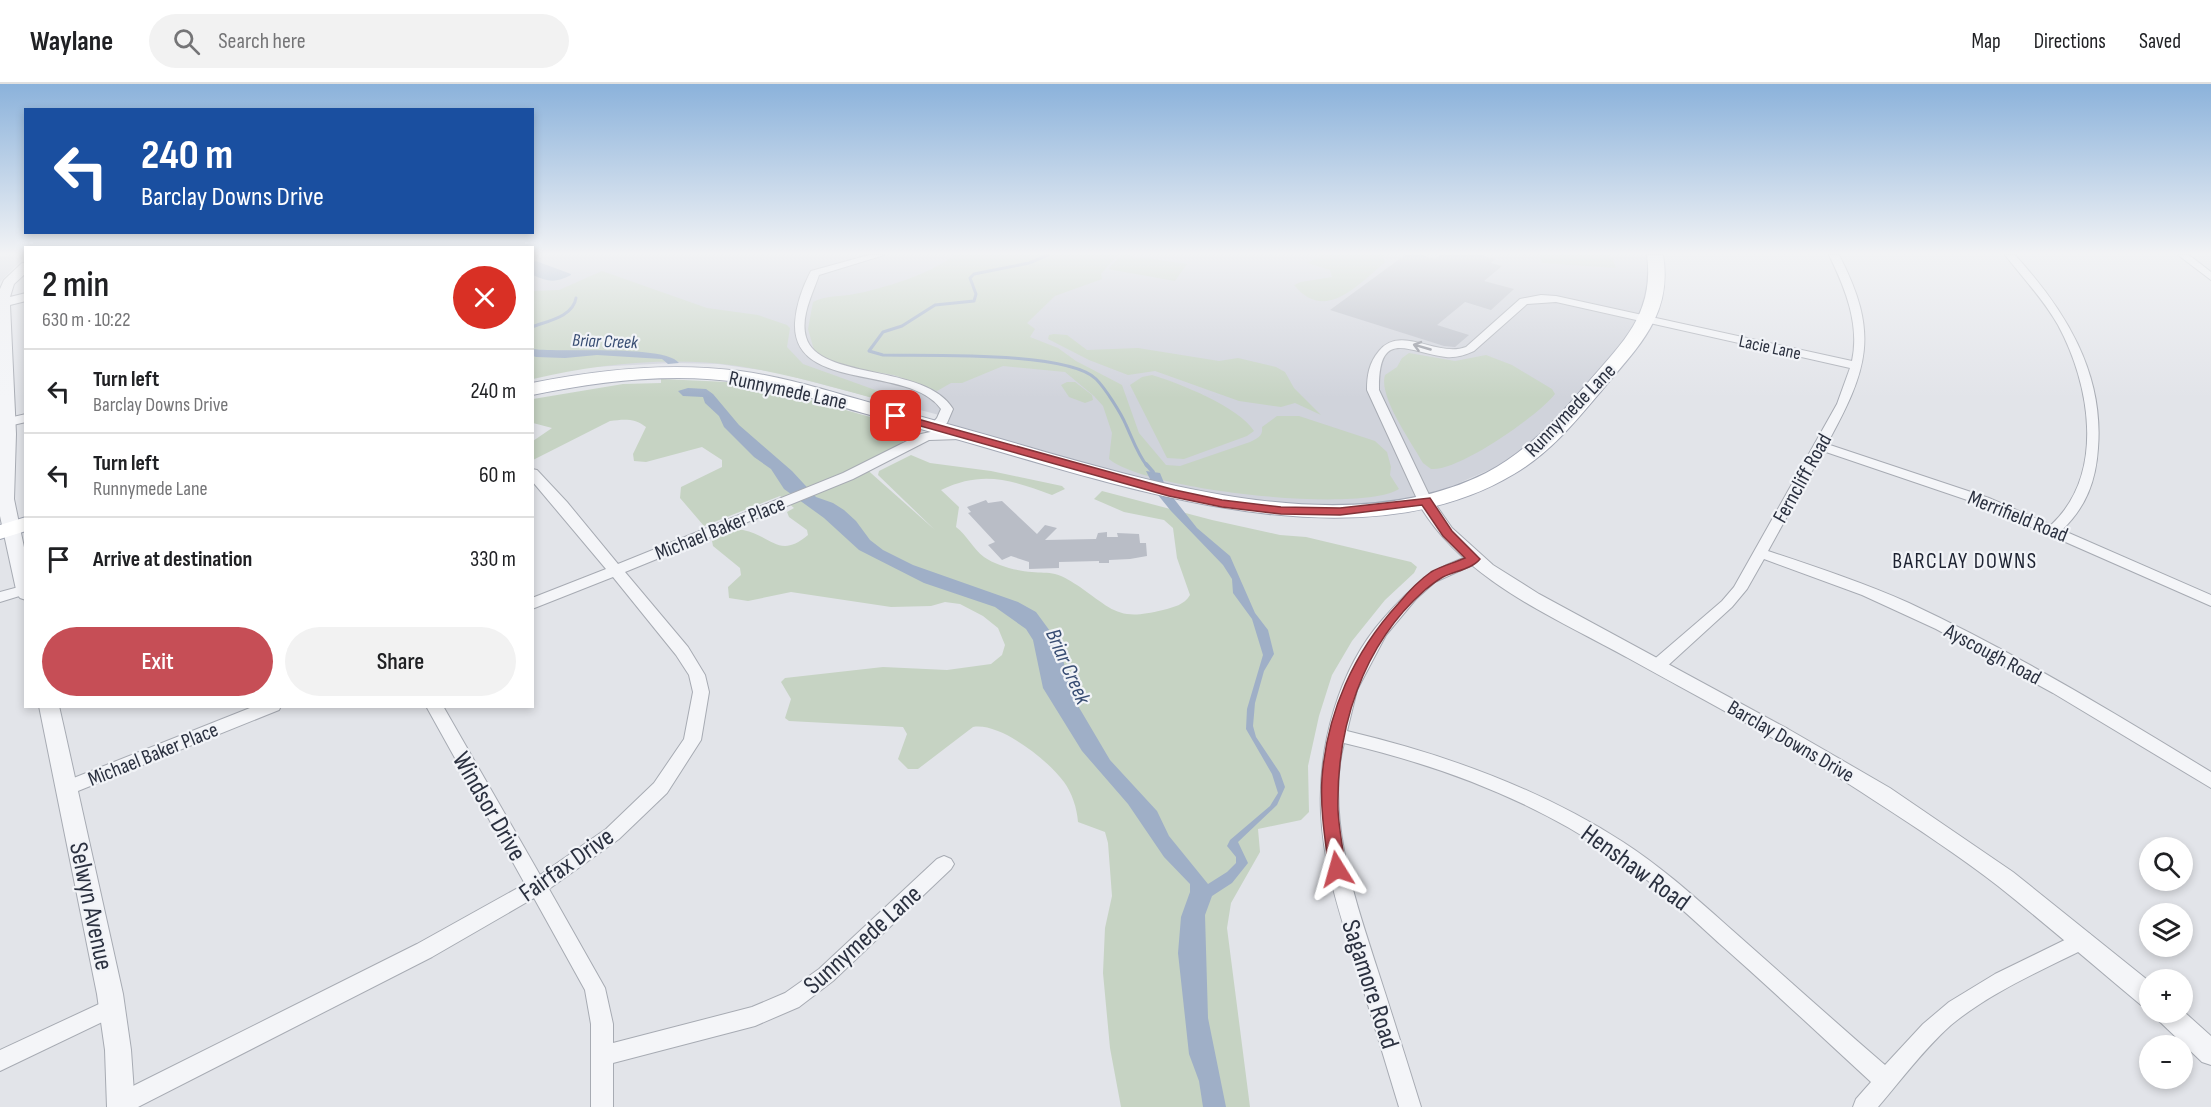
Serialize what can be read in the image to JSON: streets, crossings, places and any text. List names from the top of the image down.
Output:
{
  "streets": {
    "main road": ["Runnymede Lane"],
    "street": [
      "Lacie Lane",
      "Ferncliff Road",
      "Merrifield Road",
      "Michael Baker Place",
      "Ayscough Road",
      "Barclay Downs Drive",
      "Windsor Drive",
      "Fairfax Drive",
      "Henshaw Road",
      "Selwyn Avenue",
      "Sunnymede Lane",
      "Sagamore Road"
    ]
  },
  "crossings": [
    ["Lacie Lane", "Runnymede Lane"],
    ["Lacie Lane", "Ferncliff Road"],
    ["Lacie Lane", "Barclay Downs Drive"],
    ["Runnymede Lane", "Barclay Downs Drive"],
    ["Ferncliff Road", "Merrifield Road"],
    ["Ferncliff Road", "Ayscough Road"],
    ["Ferncliff Road", "Barclay Downs Drive"],
    ["Michael Baker Place", "Fairfax Drive"],
    ["Michael Baker Place", "Selwyn Avenue"],
    ["Barclay Downs Drive", "Sagamore Road"],
    ["Windsor Drive", "Fairfax Drive"],
    ["Windsor Drive", "Sunnymede Lane"],
    ["Fairfax Drive", "Selwyn Avenue"],
    ["Henshaw Road", "Sagamore Road"]
  ],
  "districts": ["BARCLAY DOWNS"],
  "water": ["Briar Creek"],
  "page": {
    "header": "Waylane",
    "search": "Search here",
    "nav": ["Map", "Directions", "Saved"],
    "turn": ["240 m", "Barclay Downs Drive"],
    "heading": ["2 min", "630 m · 10:22"],
    "list": [
      {
        "name": "Turn left",
        "note": "Barclay Downs Drive",
        "value": "240 m"
      },
      {
        "name": "Turn left",
        "note": "Runnymede Lane",
        "value": "60 m"
      },
      {
        "name": "Arrive at destination",
        "value": "330 m"
      }
    ],
    "buttons": ["Exit", "Share"],
    "map_buttons": ["+", "−"]
  }
}
